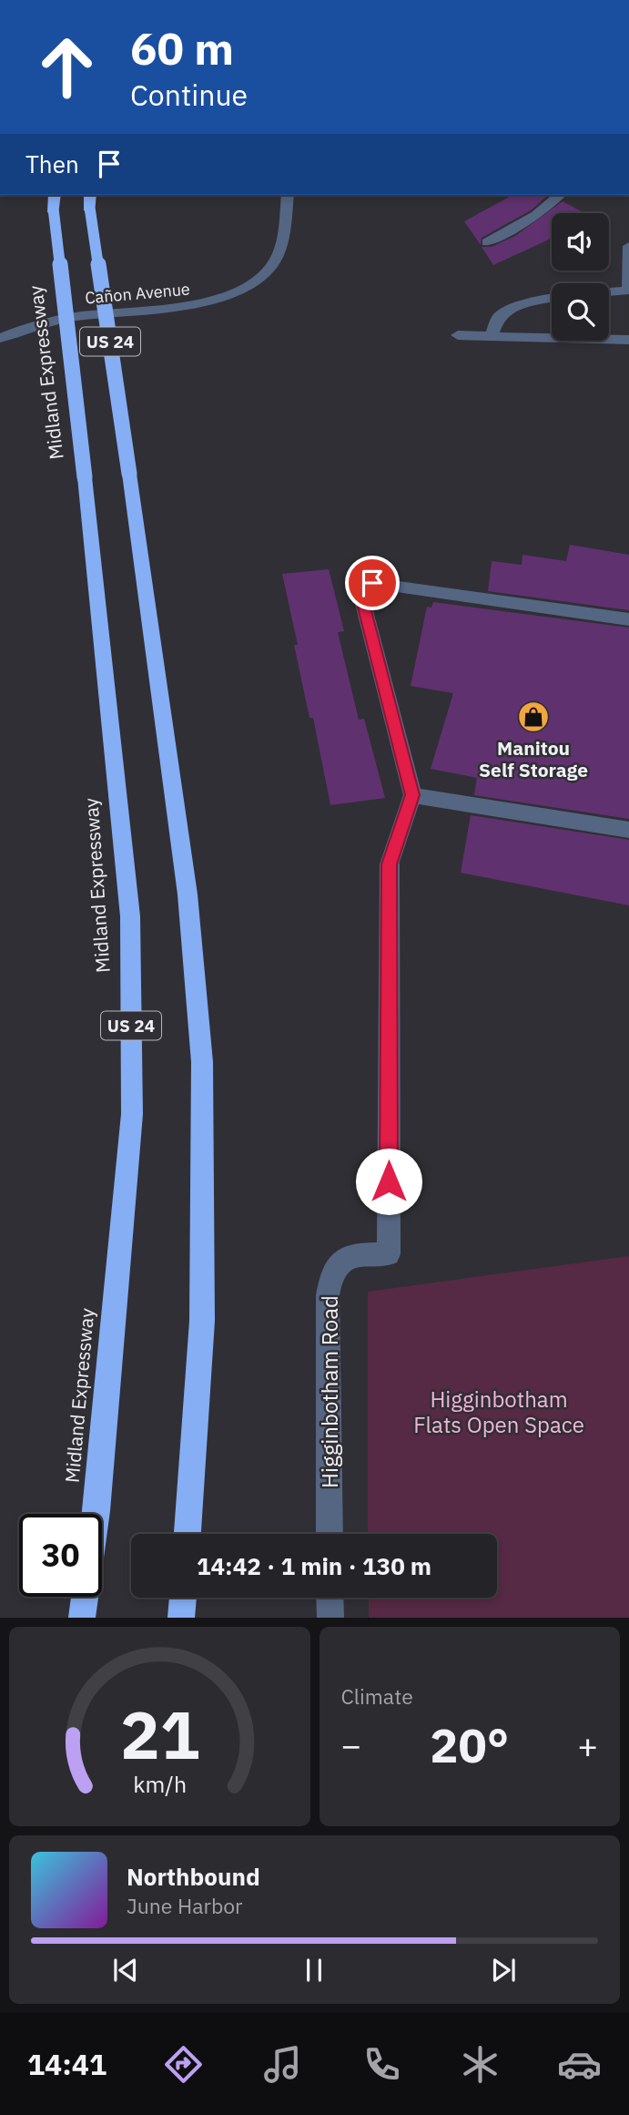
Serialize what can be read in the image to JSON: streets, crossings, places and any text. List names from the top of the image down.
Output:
{
  "streets": {
    "highway": ["US 24", "Midland Expressway"],
    "street": ["Cañon Avenue", "Higginbotham Road"]
  },
  "parks": ["Higginbotham Flats Open Space"],
  "places": {
    "shop": ["Manitou Self Storage"]
  },
  "page": {
    "turn": ["60 m", "Continue"],
    "then": "Then",
    "limit": "30",
    "trip": "14:42 · 1 min · 130 m",
    "tile": "Climate",
    "heat": ["−", "20°", "+"],
    "song": ["Northbound", "June Harbor"],
    "tabs": "14:41",
    "gauge": ["21", "km/h"]
  }
}
